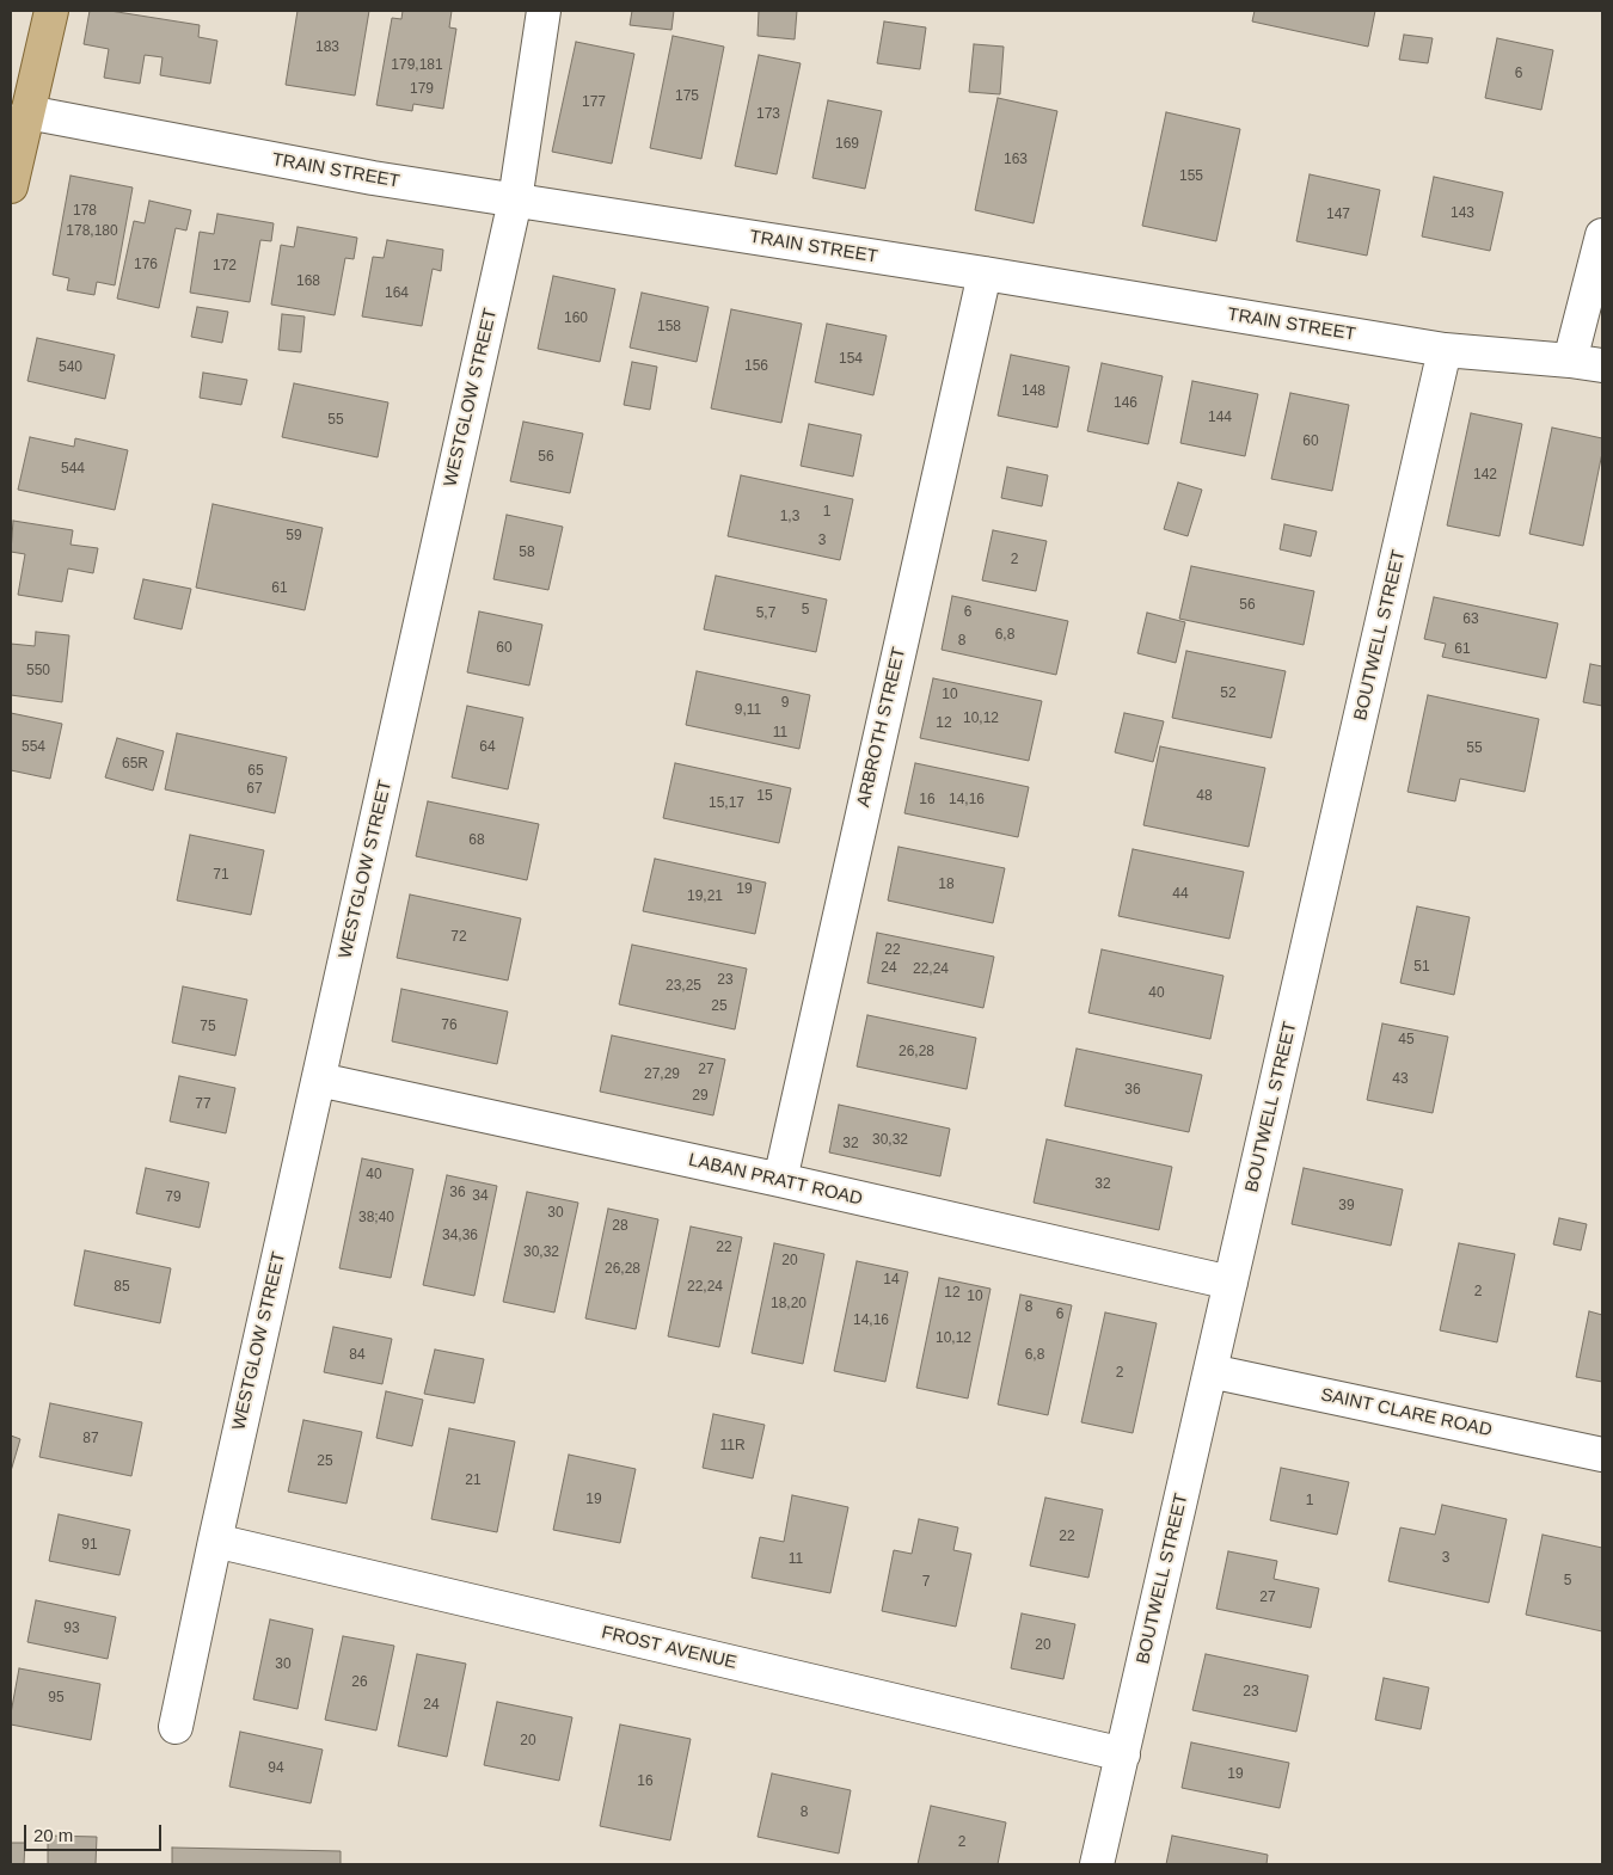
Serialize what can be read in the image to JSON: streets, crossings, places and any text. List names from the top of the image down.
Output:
{
  "streets": {
    "street": [
      "TRAIN STREET",
      "WESTGLOW STREET",
      "BOUTWELL STREET",
      "ARBROTH STREET",
      "LABAN PRATT ROAD",
      "SAINT CLARE ROAD",
      "FROST AVENUE"
    ]
  },
  "crossings": [
    ["TRAIN STREET", "WESTGLOW STREET"],
    ["TRAIN STREET", "BOUTWELL STREET"],
    ["TRAIN STREET", "ARBROTH STREET"],
    ["WESTGLOW STREET", "LABAN PRATT ROAD"],
    ["WESTGLOW STREET", "FROST AVENUE"],
    ["BOUTWELL STREET", "LABAN PRATT ROAD"],
    ["BOUTWELL STREET", "SAINT CLARE ROAD"],
    ["BOUTWELL STREET", "FROST AVENUE"],
    ["ARBROTH STREET", "LABAN PRATT ROAD"]
  ],
  "house_numbers": [
    "183",
    "179,181",
    "6",
    "179",
    "175",
    "177",
    "173",
    "169",
    "163",
    "155",
    "178",
    "143",
    "147",
    "178,180",
    "176",
    "172",
    "168",
    "164",
    "160",
    "158",
    "154",
    "156",
    "540",
    "148",
    "146",
    "144",
    "55",
    "60",
    "56",
    "544",
    "142",
    "1",
    "1,3",
    "59",
    "3",
    "58",
    "2",
    "61",
    "56",
    "5",
    "6",
    "5,7",
    "63",
    "6,8",
    "8",
    "60",
    "61",
    "550",
    "52",
    "10",
    "9",
    "9,11",
    "10,12",
    "12",
    "11",
    "554",
    "64",
    "55",
    "65R",
    "65",
    "67",
    "15",
    "48",
    "16",
    "14,16",
    "15,17",
    "68",
    "71",
    "18",
    "19",
    "44",
    "19,21",
    "72",
    "22",
    "51",
    "24",
    "22,24",
    "23",
    "23,25",
    "40",
    "25",
    "76",
    "75",
    "45",
    "26,28",
    "27",
    "27,29",
    "43",
    "36",
    "29",
    "77",
    "30,32",
    "32",
    "40",
    "32",
    "36",
    "34",
    "79",
    "39",
    "30",
    "38;40",
    "28",
    "34,36",
    "22",
    "30,32",
    "20",
    "26,28",
    "14",
    "85",
    "22,24",
    "2",
    "12",
    "10",
    "18,20",
    "8",
    "6",
    "14,16",
    "10,12",
    "84",
    "6,8",
    "2",
    "87",
    "11R",
    "25",
    "21",
    "19",
    "1",
    "22",
    "91",
    "3",
    "11",
    "5",
    "7",
    "27",
    "93",
    "20",
    "30",
    "26",
    "23",
    "95",
    "24",
    "20",
    "94",
    "19",
    "16",
    "8",
    "2"
  ],
  "scale_bar": "20 m"
}
